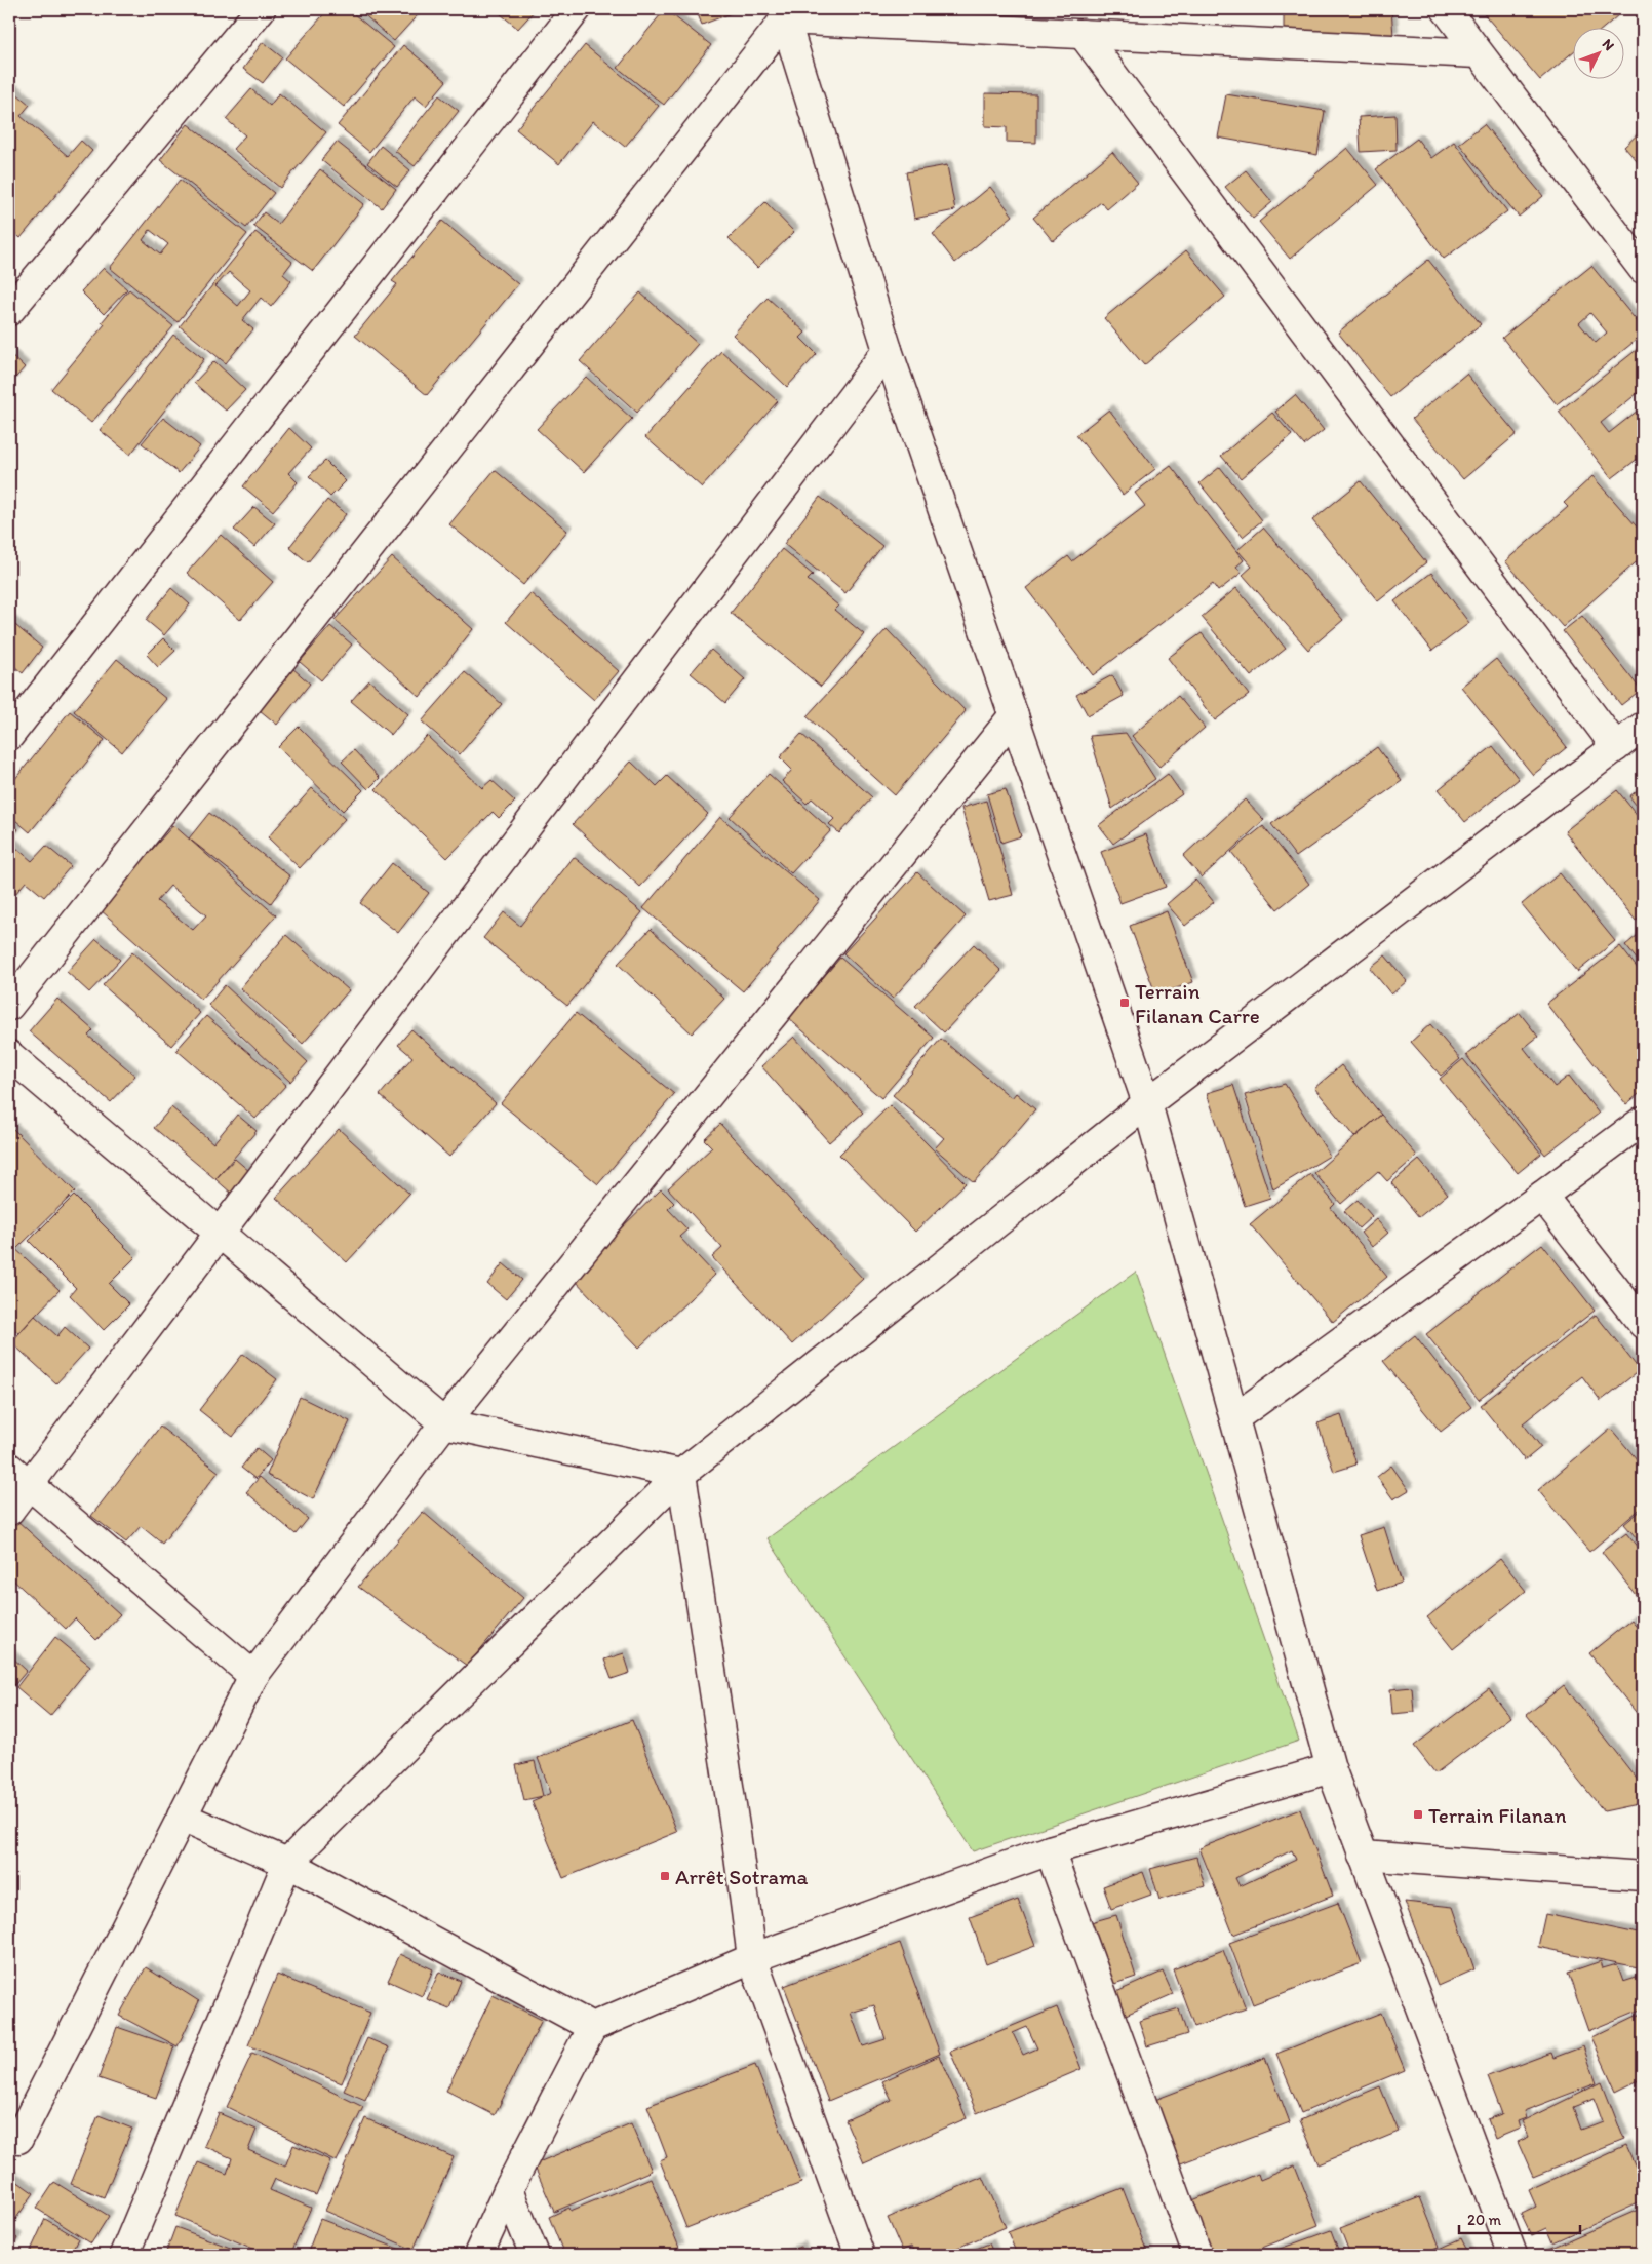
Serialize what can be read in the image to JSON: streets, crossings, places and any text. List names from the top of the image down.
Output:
{
  "places": {
    "transit": ["Terrain Filanan Carre", "Terrain Filanan", "Arrêt Sotrama"]
  },
  "scale_bar": "20 m",
  "north": "top right"
}
